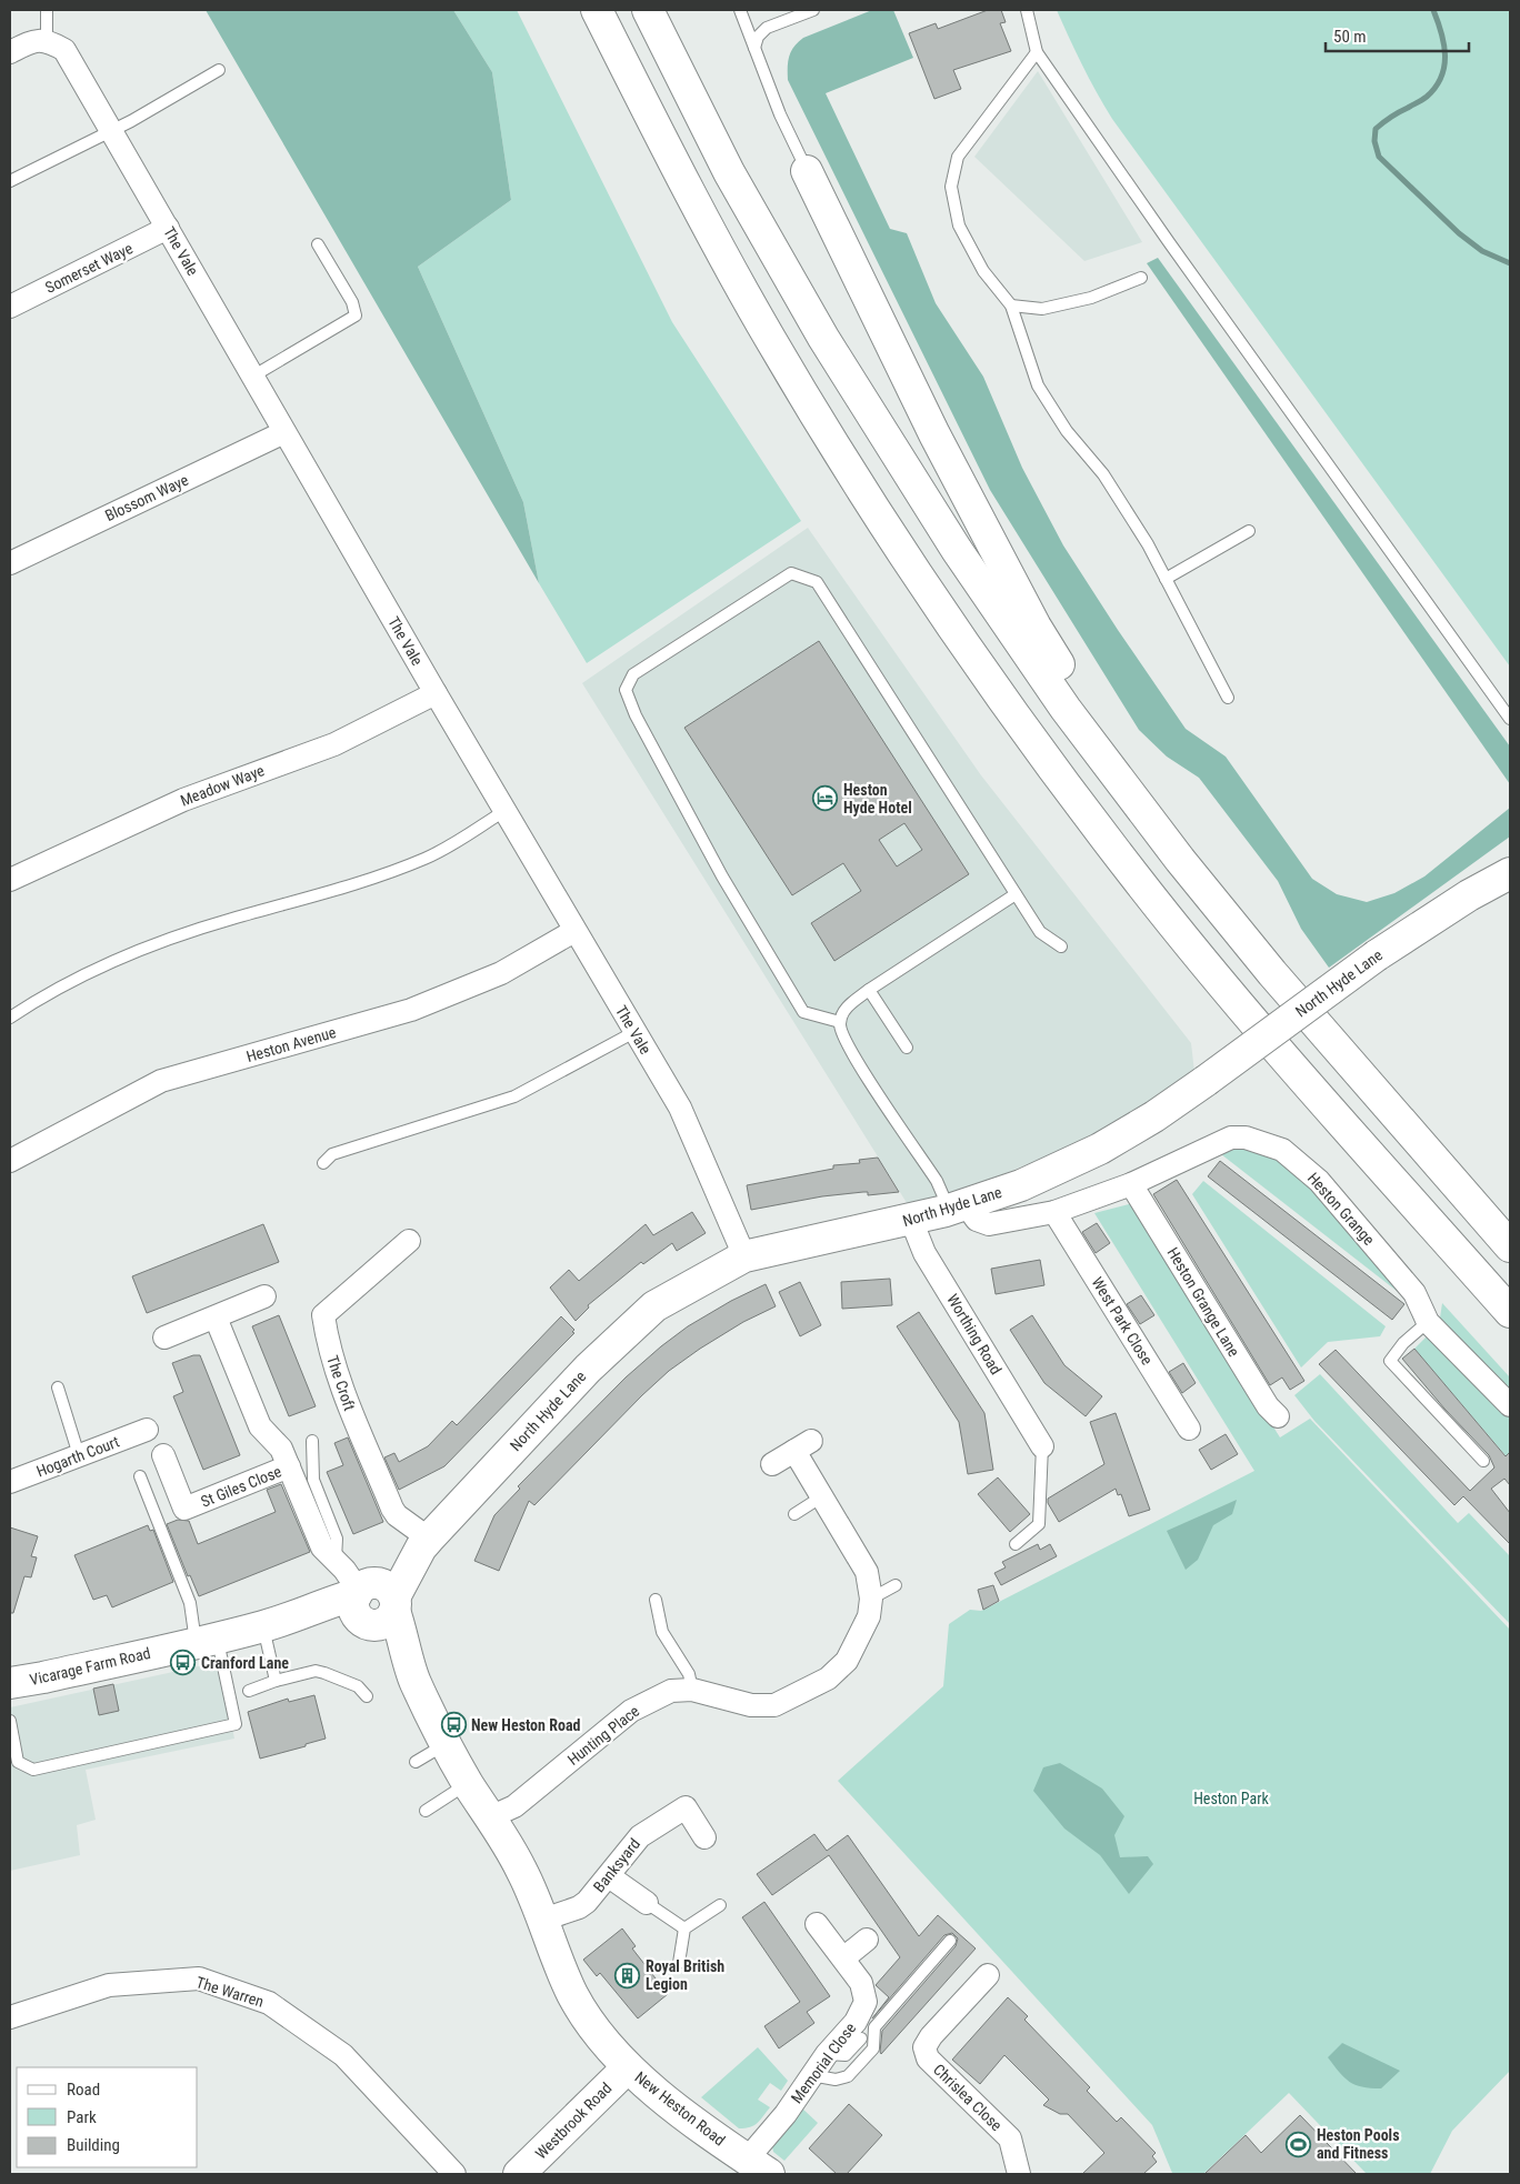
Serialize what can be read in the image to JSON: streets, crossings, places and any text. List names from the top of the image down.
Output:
{
  "streets": {
    "main road": [
      "North Hyde Lane",
      "Vicarage Farm Road",
      "New Heston Road",
      "Westbrook Road"
    ],
    "street": [
      "The Vale",
      "Somerset Waye",
      "Blossom Waye",
      "Meadow Waye",
      "Heston Avenue",
      "Heston Grange",
      "Heston Grange Lane",
      "West Park Close",
      "Worthing Road",
      "The Croft",
      "Hogarth Court",
      "St Giles Close",
      "Hunting Place",
      "Banksyard",
      "The Warren",
      "Memorial Close",
      "Chrislea Close"
    ]
  },
  "crossings": [
    ["The Vale", "Somerset Waye"],
    ["The Vale", "Blossom Waye"],
    ["The Vale", "Meadow Waye"],
    ["The Vale", "North Hyde Lane"],
    ["The Vale", "Heston Avenue"],
    ["North Hyde Lane", "Heston Grange"],
    ["North Hyde Lane", "Worthing Road"],
    ["North Hyde Lane", "The Croft"],
    ["North Hyde Lane", "St Giles Close"],
    ["North Hyde Lane", "Vicarage Farm Road"],
    ["North Hyde Lane", "New Heston Road"],
    ["Heston Grange", "Heston Grange Lane"],
    ["Heston Grange", "West Park Close"],
    ["St Giles Close", "Vicarage Farm Road"],
    ["St Giles Close", "New Heston Road"],
    ["Vicarage Farm Road", "New Heston Road"],
    ["Hunting Place", "New Heston Road"],
    ["Banksyard", "New Heston Road"],
    ["Memorial Close", "New Heston Road"],
    ["New Heston Road", "Westbrook Road"]
  ],
  "parks": ["Heston Park"],
  "places": {
    "hotel": ["Heston Hyde Hotel"],
    "bus stop": ["Cranford Lane", "New Heston Road"],
    "building": ["Royal British Legion"],
    "sports": ["Heston Pools and Fitness"]
  },
  "legend": ["Road", "Park", "Building"],
  "scale_bar": "50 m"
}
